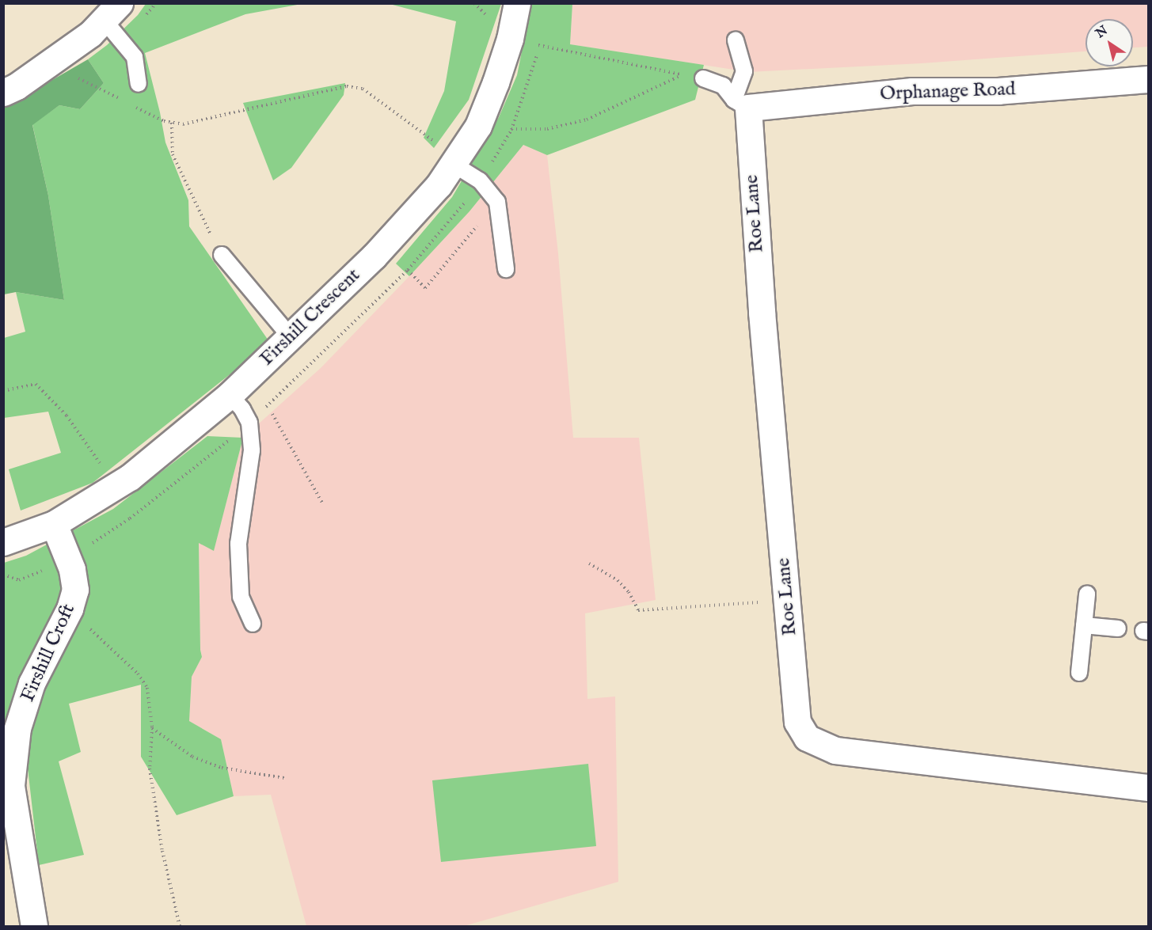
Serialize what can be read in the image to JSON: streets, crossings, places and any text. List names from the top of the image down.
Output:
{
  "streets": {
    "street": [
      "Orphanage Road",
      "Roe Lane",
      "Firshill Crescent",
      "Firshill Croft"
    ]
  },
  "crossings": [
    ["Orphanage Road", "Roe Lane"],
    ["Firshill Crescent", "Firshill Croft"]
  ],
  "north": "top left"
}
